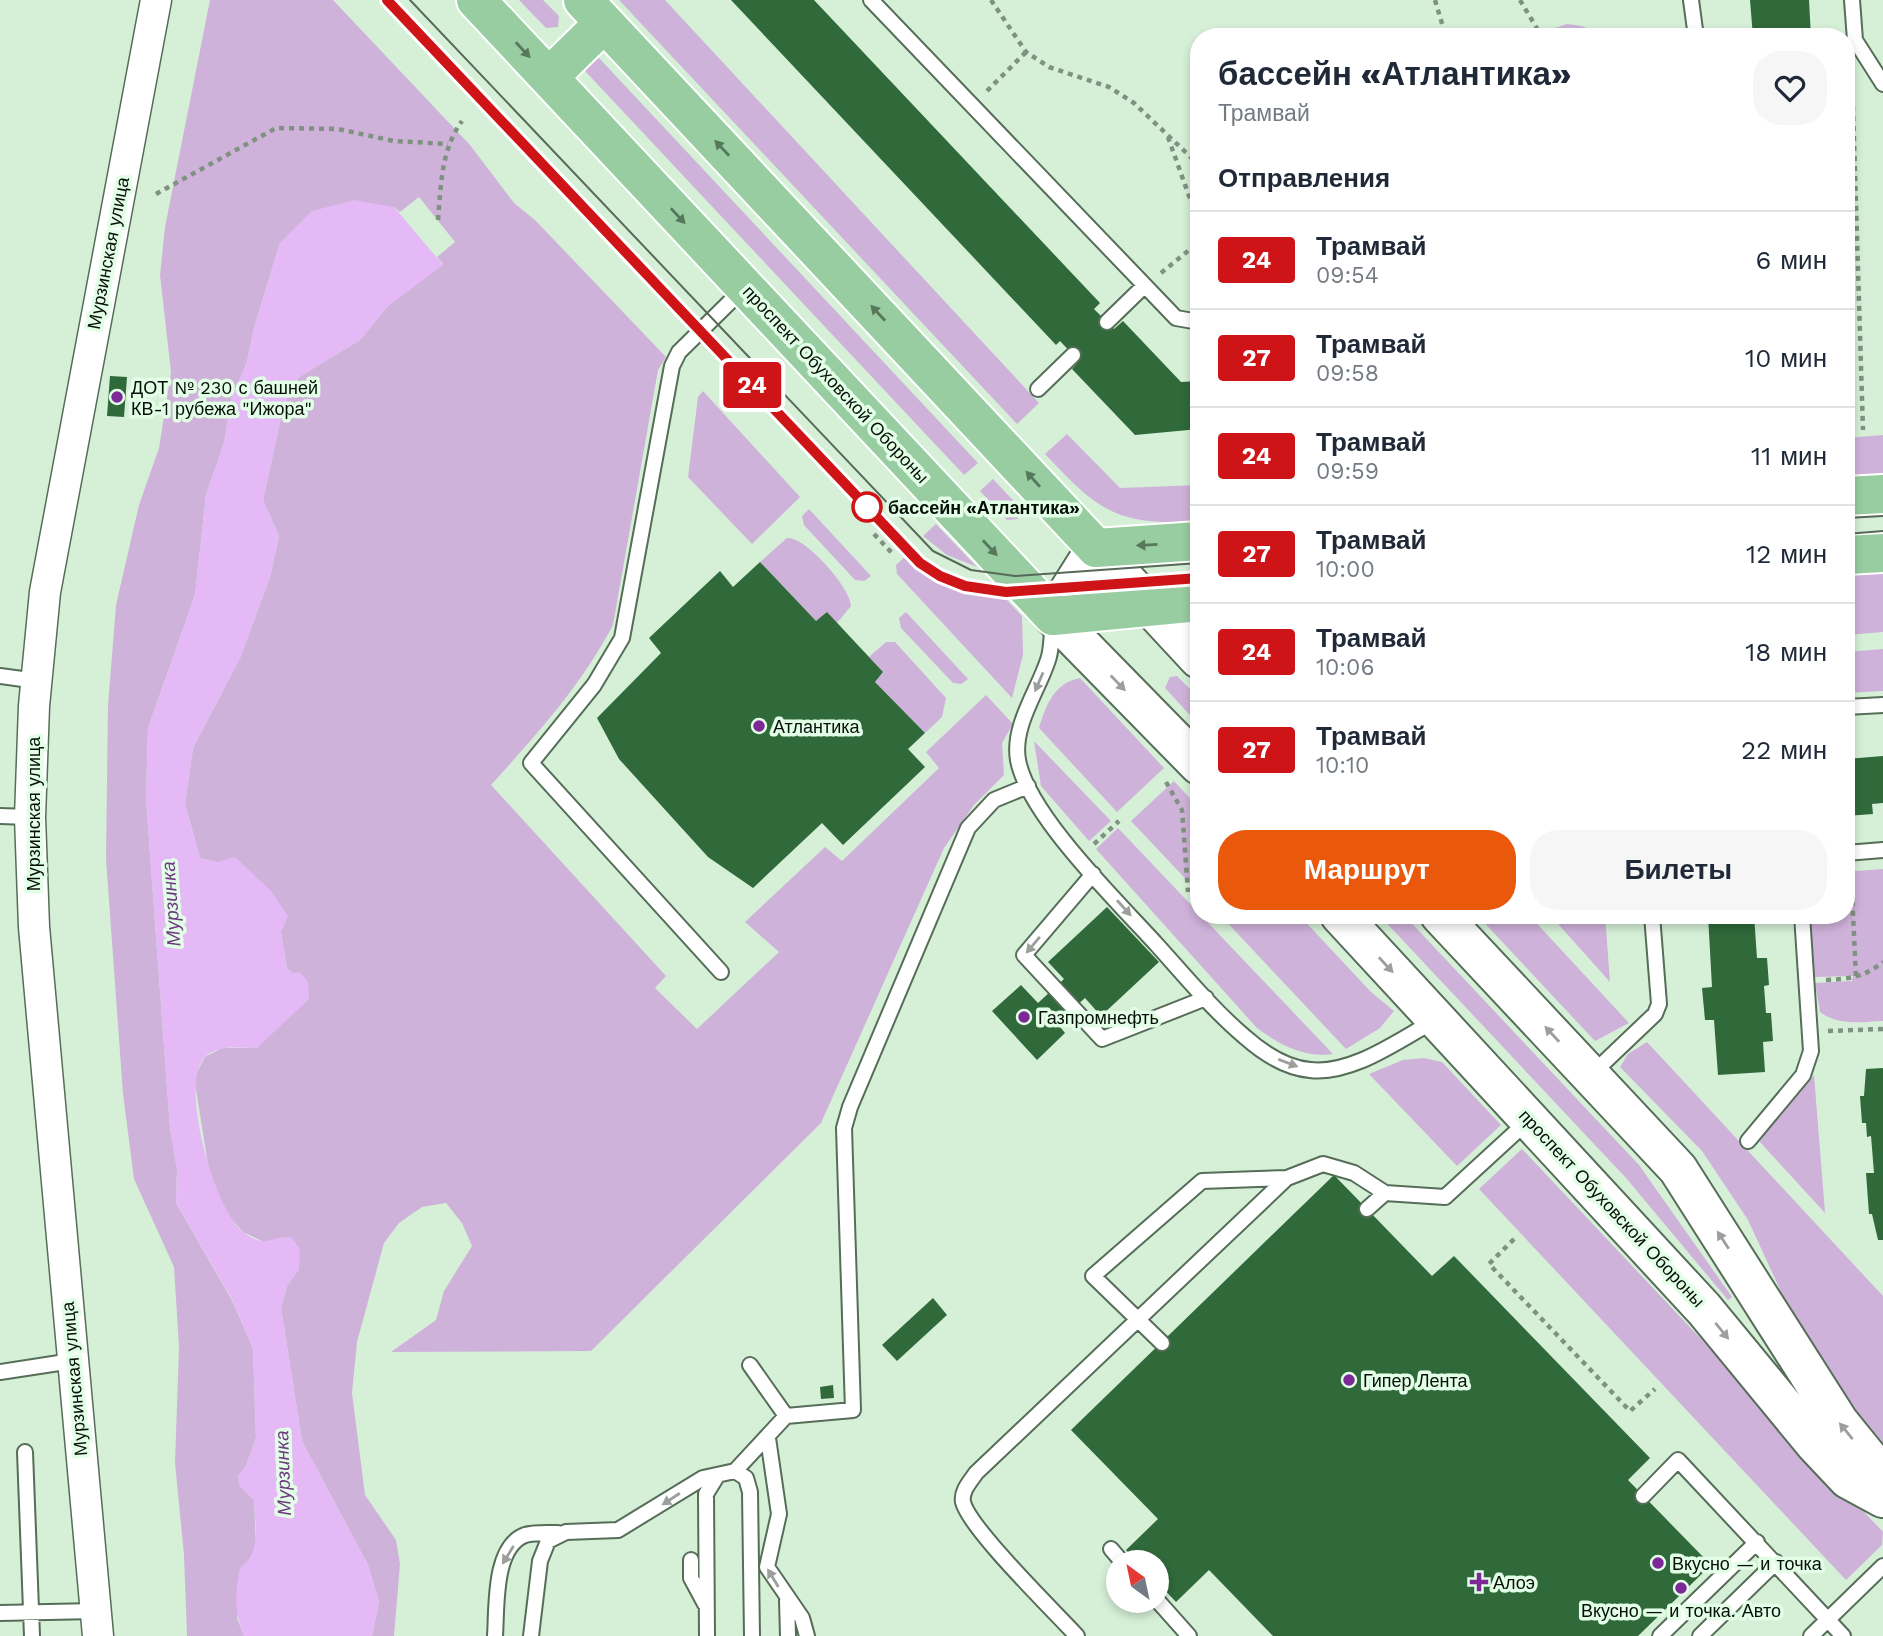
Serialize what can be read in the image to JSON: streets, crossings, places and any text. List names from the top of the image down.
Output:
{
  "streets": {
    "main road": ["проспект Обуховской Обороны"],
    "street": ["Мурзинская улица"]
  },
  "water": ["Мурзинка"],
  "places": {
    "other": [
      "ДОТ № 230 с башней КВ-1 рубежа \"Ижора\"",
      "бассейн «Атлантика»",
      "Атлантика",
      "Газпромнефть",
      "Гипер Лента",
      "Вкусно — и точка",
      "Вкусно — и точка. Авто"
    ],
    "health": ["Алоэ"]
  },
  "lines": ["tram line 24"],
  "north": "top left",
  "page": {
    "on_map": "24",
    "heading": [
      ["бассейн «Атлантика»", "Трамвай"],
      "Отправления"
    ],
    "list": [
      {
        "mark": "24",
        "name": "Трамвай",
        "note": "09:54",
        "value": "6 мин"
      },
      {
        "mark": "27",
        "name": "Трамвай",
        "note": "09:58",
        "value": "10 мин"
      },
      {
        "mark": "24",
        "name": "Трамвай",
        "note": "09:59",
        "value": "11 мин"
      },
      {
        "mark": "27",
        "name": "Трамвай",
        "note": "10:00",
        "value": "12 мин"
      },
      {
        "mark": "24",
        "name": "Трамвай",
        "note": "10:06",
        "value": "18 мин"
      },
      {
        "mark": "27",
        "name": "Трамвай",
        "note": "10:10",
        "value": "22 мин"
      }
    ],
    "buttons": ["Маршрут", "Билеты"]
  }
}
